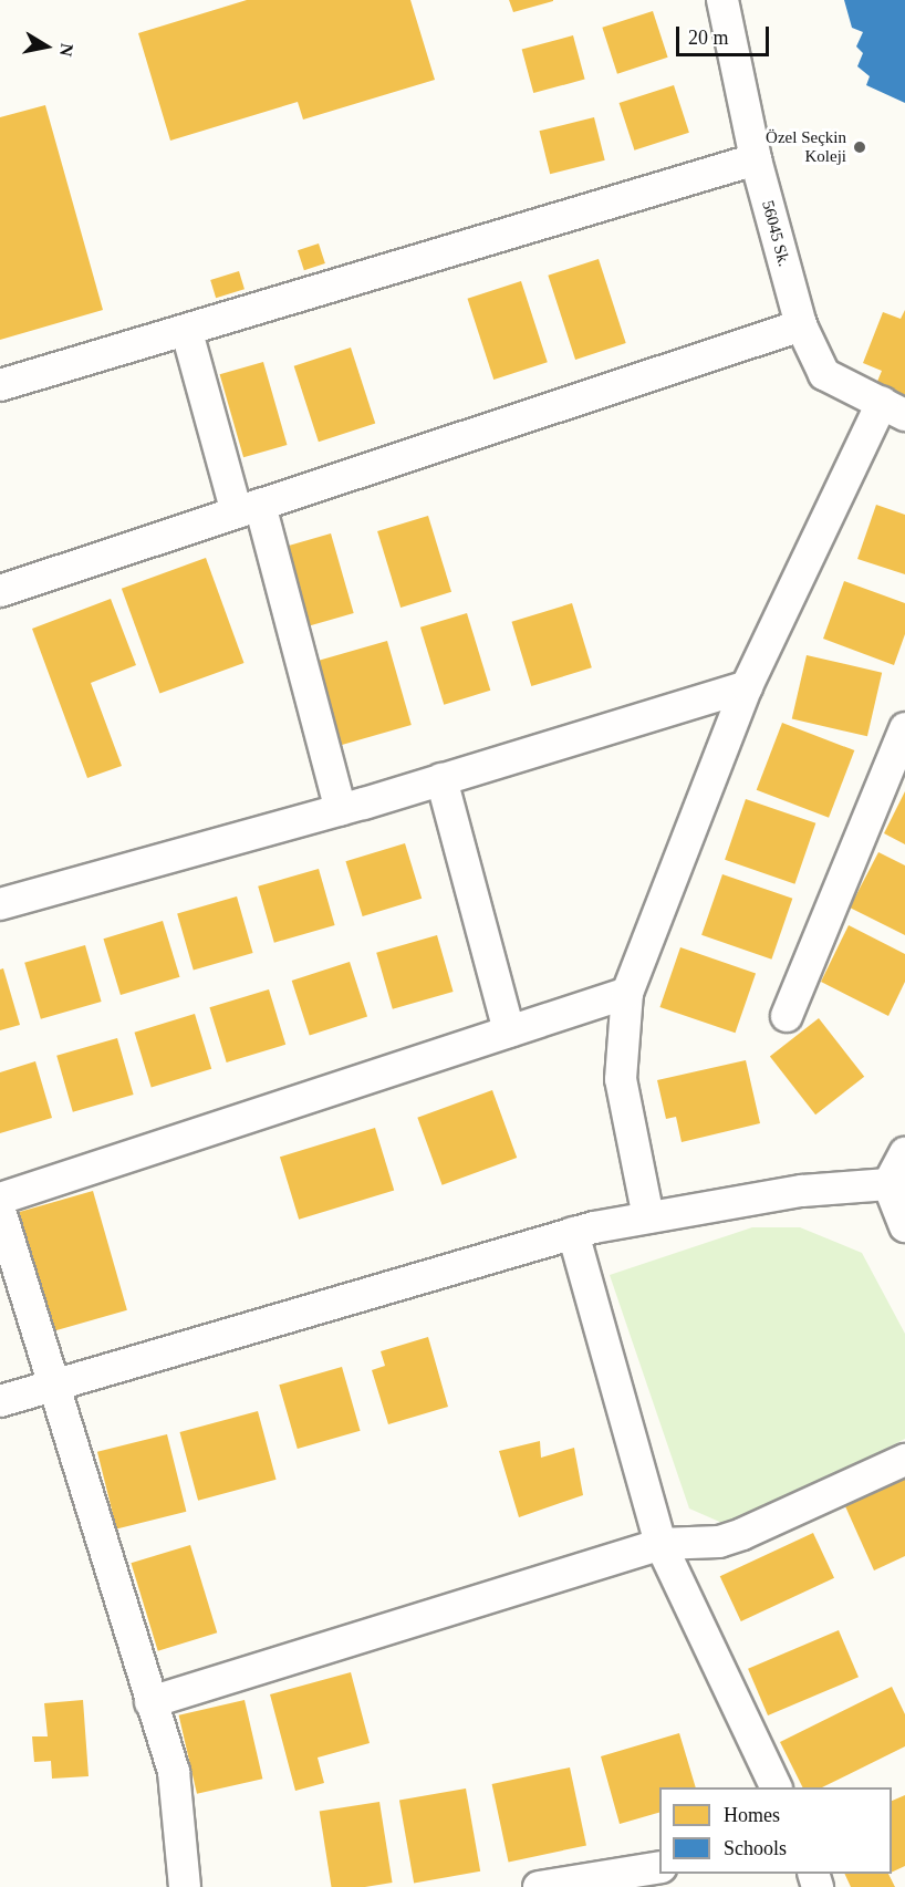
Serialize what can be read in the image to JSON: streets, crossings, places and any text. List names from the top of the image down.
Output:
{
  "streets": {
    "street": ["56045 Sk."]
  },
  "places": ["Özel Seçkin Koleji"],
  "legend": ["Homes", "Schools"],
  "scale_bar": "20 m",
  "north": "right"
}
